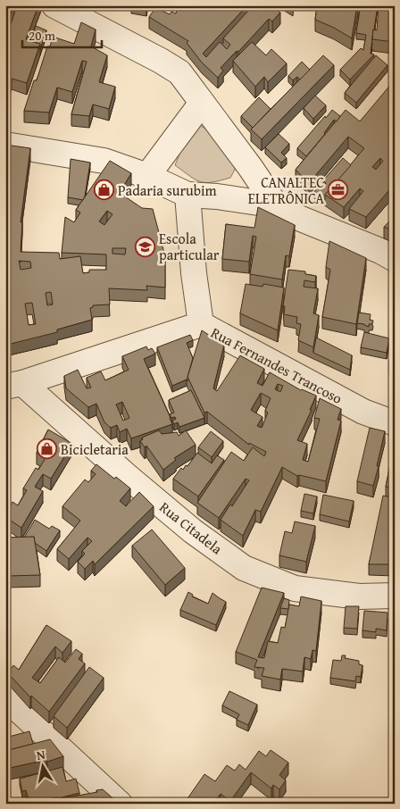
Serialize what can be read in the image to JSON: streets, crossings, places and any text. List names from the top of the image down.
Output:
{
  "streets": {
    "street": ["Rua Fernandes Trancoso", "Rua Citadela"]
  },
  "crossings": [
    ["Rua Fernandes Trancoso", "Rua Citadela"]
  ],
  "places": {
    "shop": ["Padaria surubim", "Bicicletaria"],
    "office": ["CANALTEC ELETRÔNICA"],
    "school or university": ["Escola particular"]
  },
  "scale_bar": "20 m",
  "north": "top"
}
